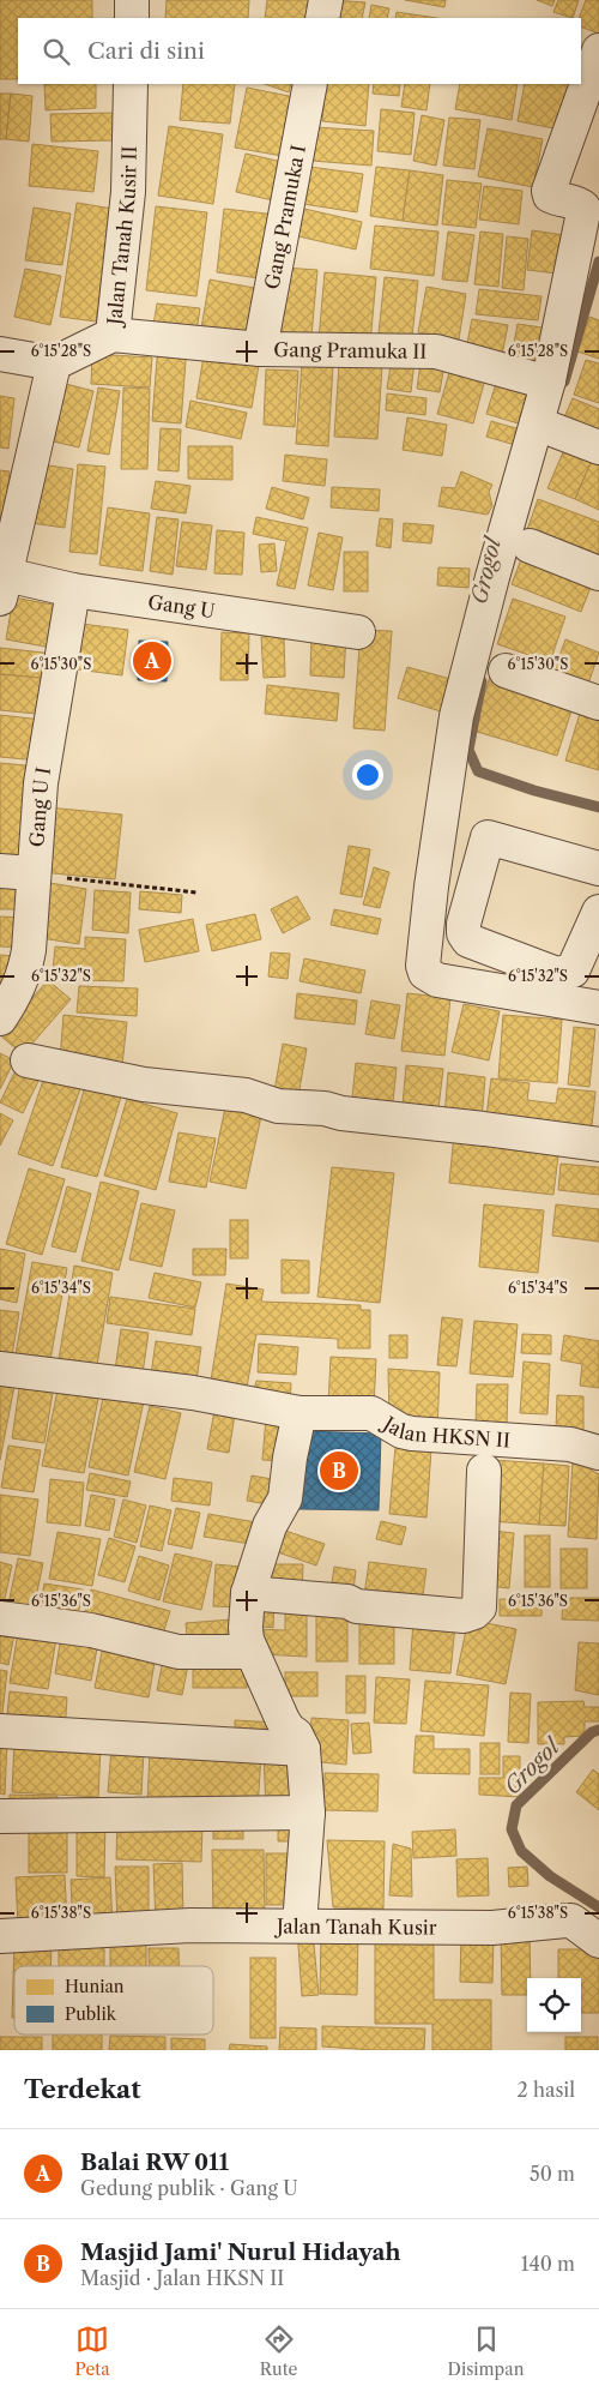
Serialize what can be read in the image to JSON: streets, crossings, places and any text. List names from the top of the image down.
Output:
{
  "streets": {
    "street": [
      "Gang Pramuka I",
      "Jalan Tanah Kusir II",
      "Gang Pramuka II",
      "Gang U",
      "Gang U I",
      "Jalan HKSN II",
      "Jalan Tanah Kusir"
    ]
  },
  "crossings": [
    ["Gang Pramuka I", "Gang Pramuka II"],
    ["Jalan Tanah Kusir II", "Gang Pramuka II"],
    ["Gang U", "Gang U I"]
  ],
  "water": ["Grogol"],
  "legend": ["Hunian", "Publik"],
  "page": {
    "search": "Cari di sini",
    "pins": ["A", "B"],
    "heading": ["Terdekat", "2 hasil"],
    "list": [
      {
        "mark": "A",
        "name": "Balai RW 011",
        "note": "Gedung publik · Gang U",
        "value": "50 m"
      },
      {
        "mark": "B",
        "name": "Masjid Jami' Nurul Hidayah",
        "note": "Masjid · Jalan HKSN II",
        "value": "140 m"
      }
    ],
    "nav": ["Peta", "Rute", "Disimpan"]
  },
  "coordinates": [
    "6°15'28\"S",
    "6°15'30\"S",
    "6°15'32\"S",
    "6°15'34\"S",
    "6°15'36\"S",
    "6°15'38\"S"
  ]
}
